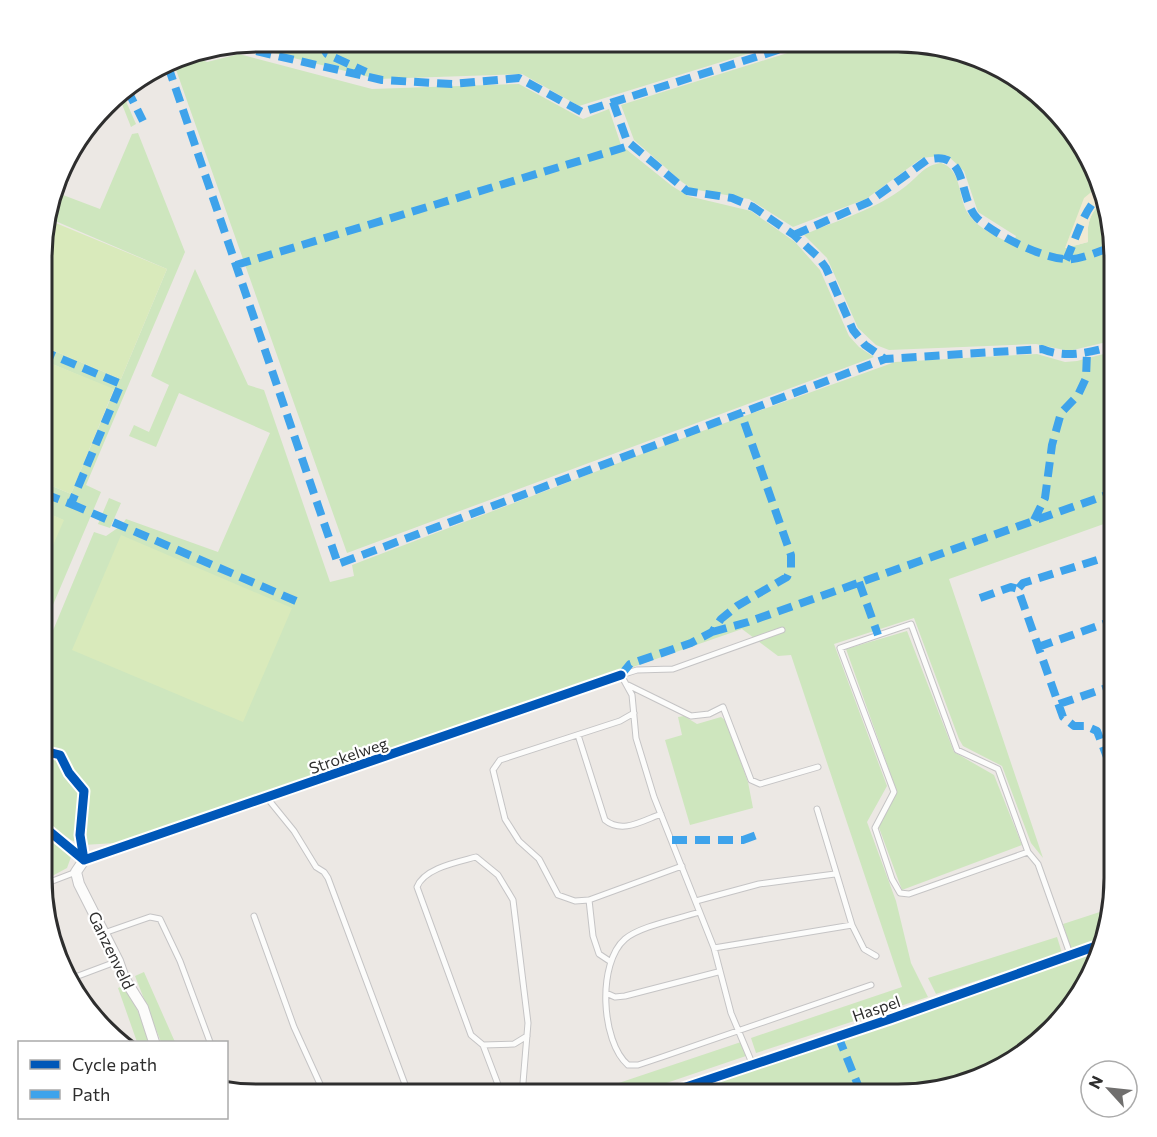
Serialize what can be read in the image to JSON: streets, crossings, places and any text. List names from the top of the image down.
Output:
{
  "streets": {
    "street": ["Strokelweg", "Ganzenveld", "Haspel"]
  },
  "legend": ["Cycle path", "Path"],
  "north": "top left"
}
